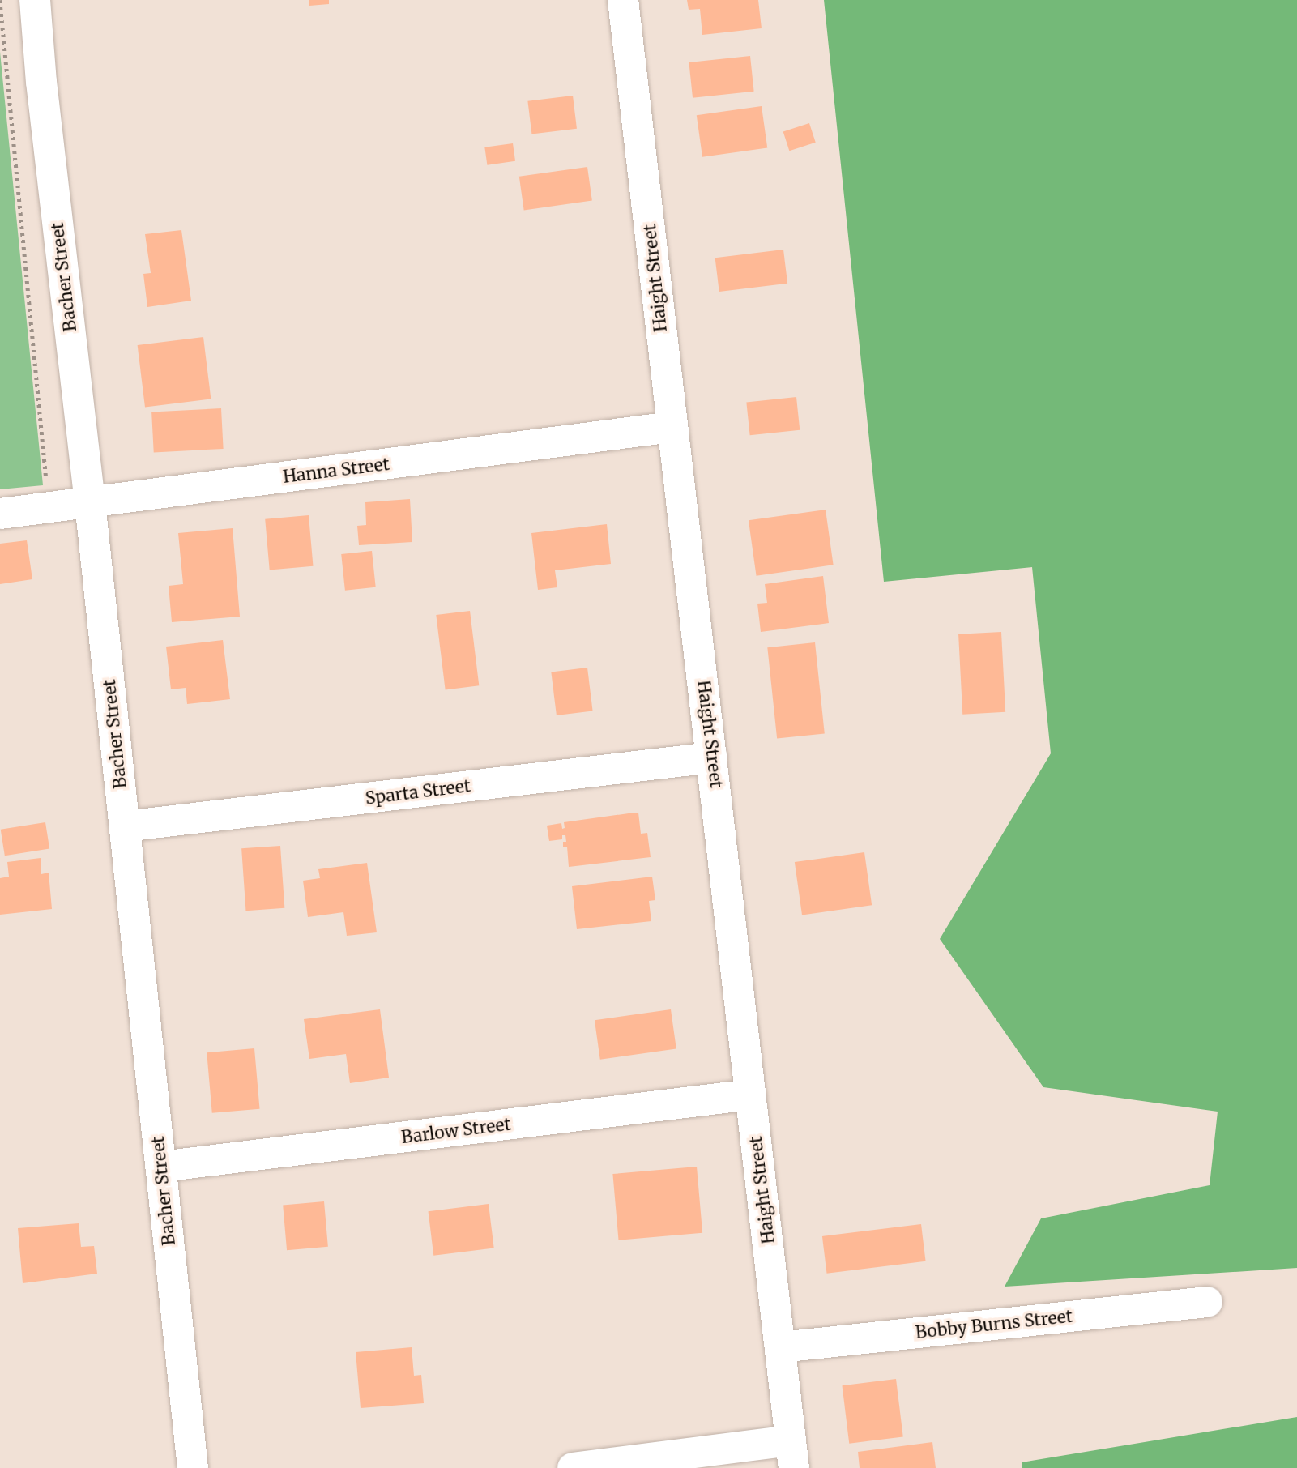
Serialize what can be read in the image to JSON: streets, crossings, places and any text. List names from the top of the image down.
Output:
{
  "streets": {
    "street": [
      "Bacher Street",
      "Haight Street",
      "Hanna Street",
      "Sparta Street",
      "Barlow Street",
      "Bobby Burns Street"
    ]
  },
  "crossings": [
    ["Bacher Street", "Hanna Street"],
    ["Bacher Street", "Sparta Street"],
    ["Bacher Street", "Barlow Street"],
    ["Haight Street", "Hanna Street"],
    ["Haight Street", "Sparta Street"],
    ["Haight Street", "Barlow Street"],
    ["Haight Street", "Bobby Burns Street"]
  ]
}
